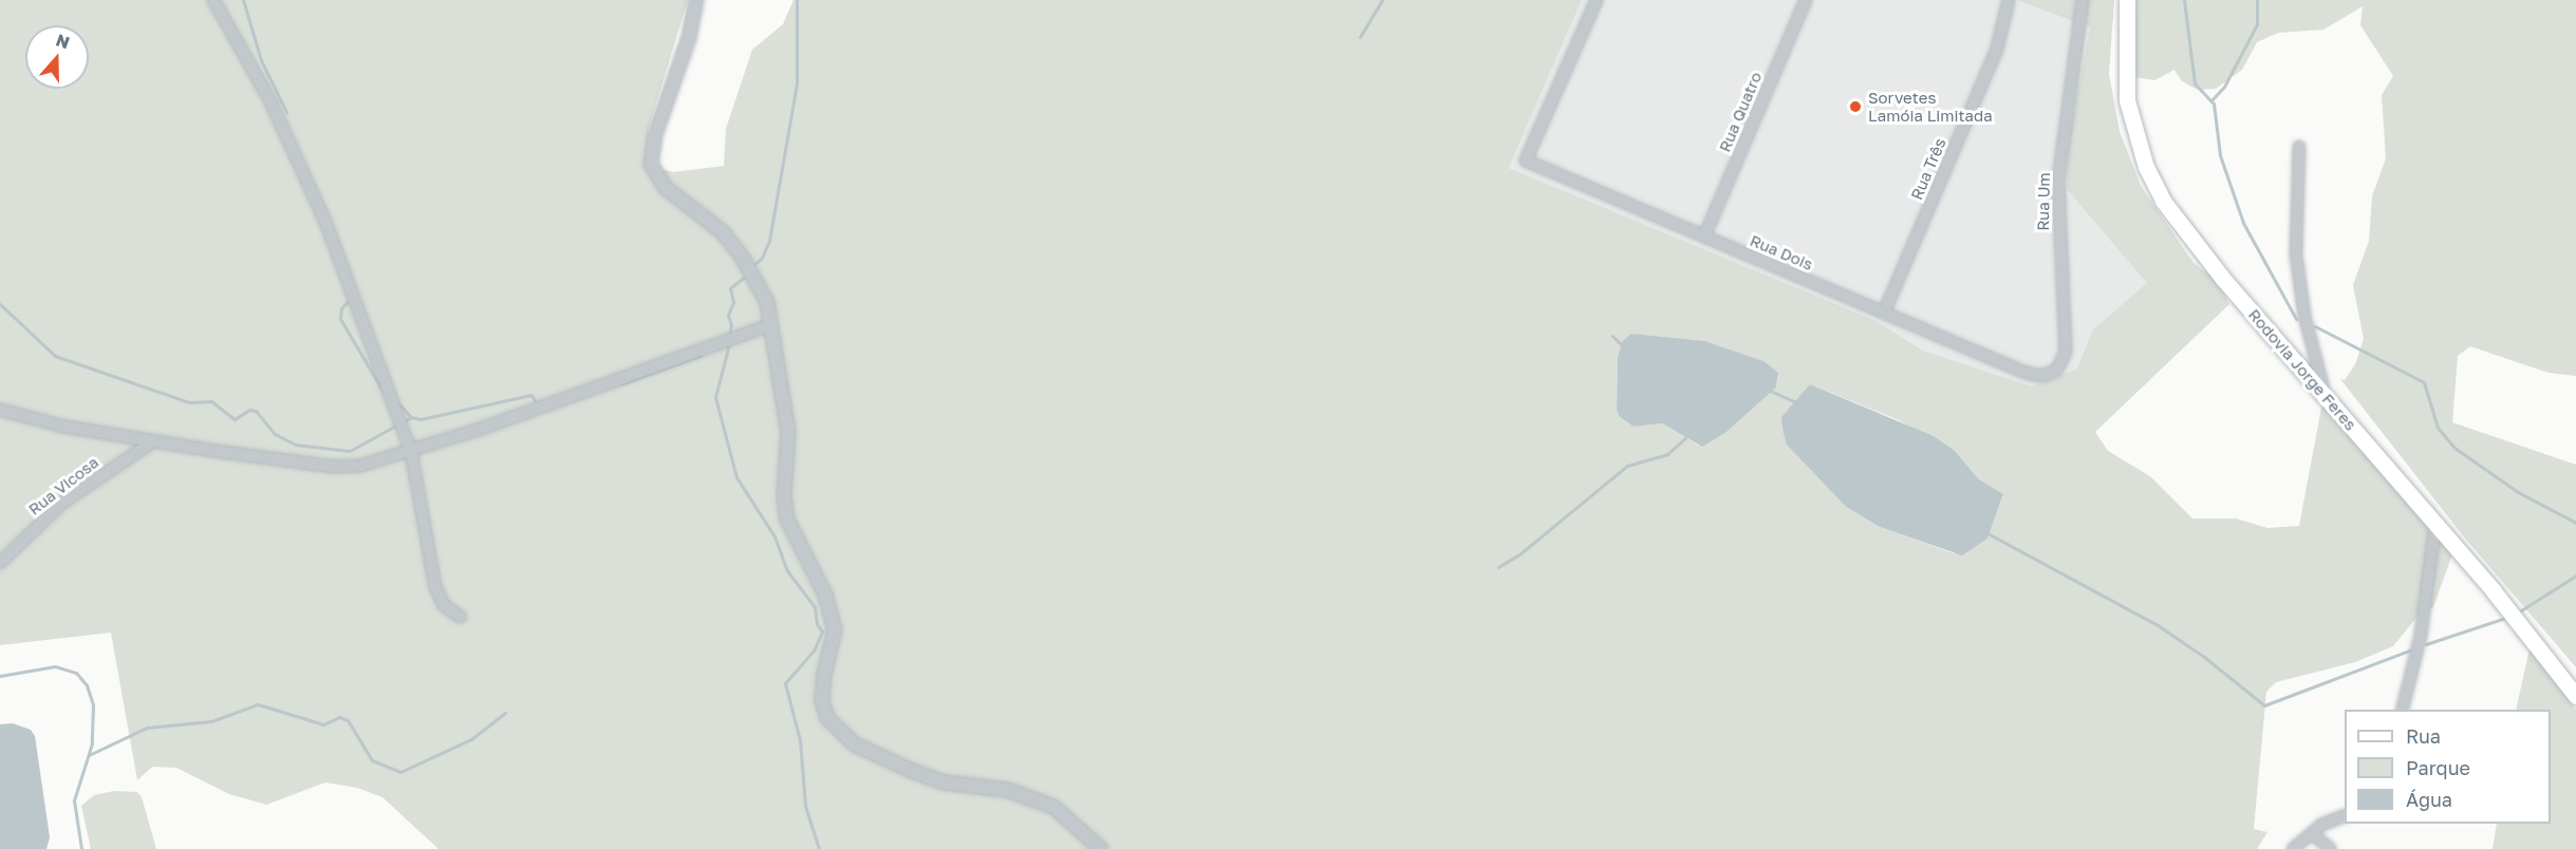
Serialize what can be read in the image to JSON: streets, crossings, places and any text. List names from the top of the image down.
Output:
{
  "streets": {
    "main road": ["Rodovia Jorge Feres"],
    "street": [
      "Rua Quatro",
      "Rua Três",
      "Rua Um",
      "Rua Dois",
      "Rua Vicosa"
    ]
  },
  "crossings": [
    ["Rua Quatro", "Rua Dois"],
    ["Rua Três", "Rua Dois"],
    ["Rua Um", "Rua Dois"]
  ],
  "places": ["Sorvetes Lamóia Limitada"],
  "legend": ["Rua", "Parque", "Água"],
  "north": "top"
}
